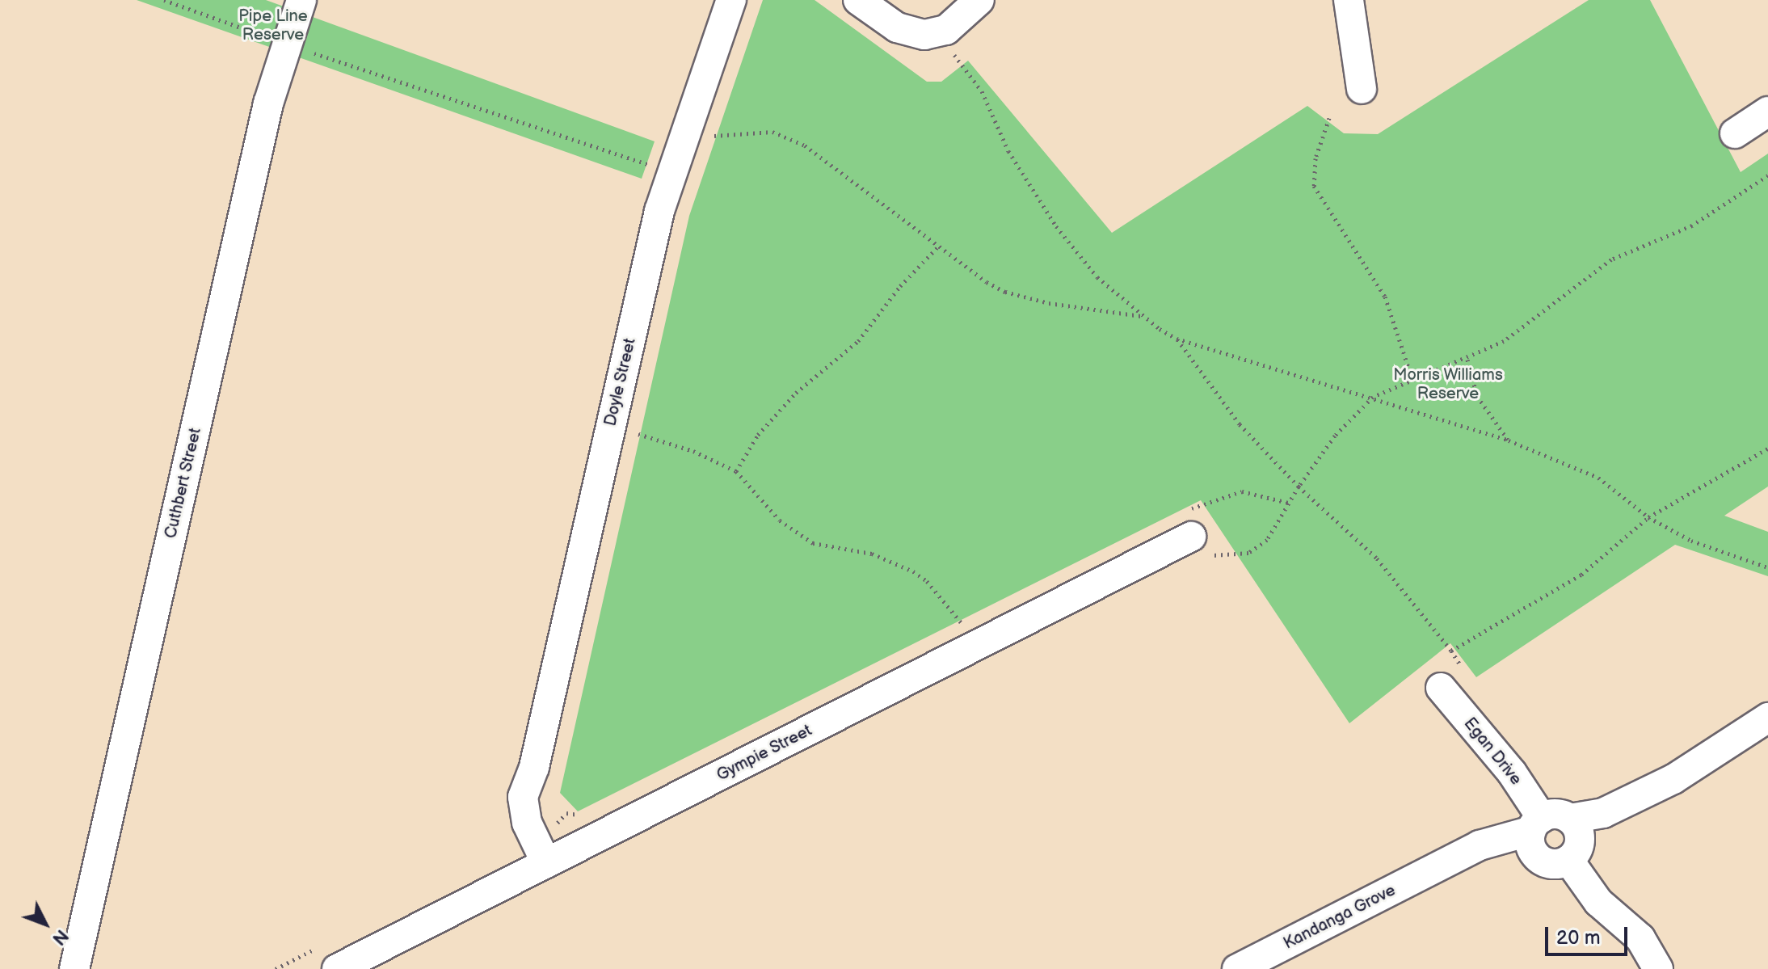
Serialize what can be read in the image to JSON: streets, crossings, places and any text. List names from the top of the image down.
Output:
{
  "streets": {
    "street": [
      "Doyle Street",
      "Cuthbert Street",
      "Egan Drive",
      "Gympie Street",
      "Kandanga Grove"
    ]
  },
  "crossings": [
    ["Doyle Street", "Gympie Street"],
    ["Egan Drive", "Kandanga Grove"]
  ],
  "parks": ["Pipe Line Reserve", "Morris Williams Reserve"],
  "scale_bar": "20 m",
  "north": "bottom right"
}
